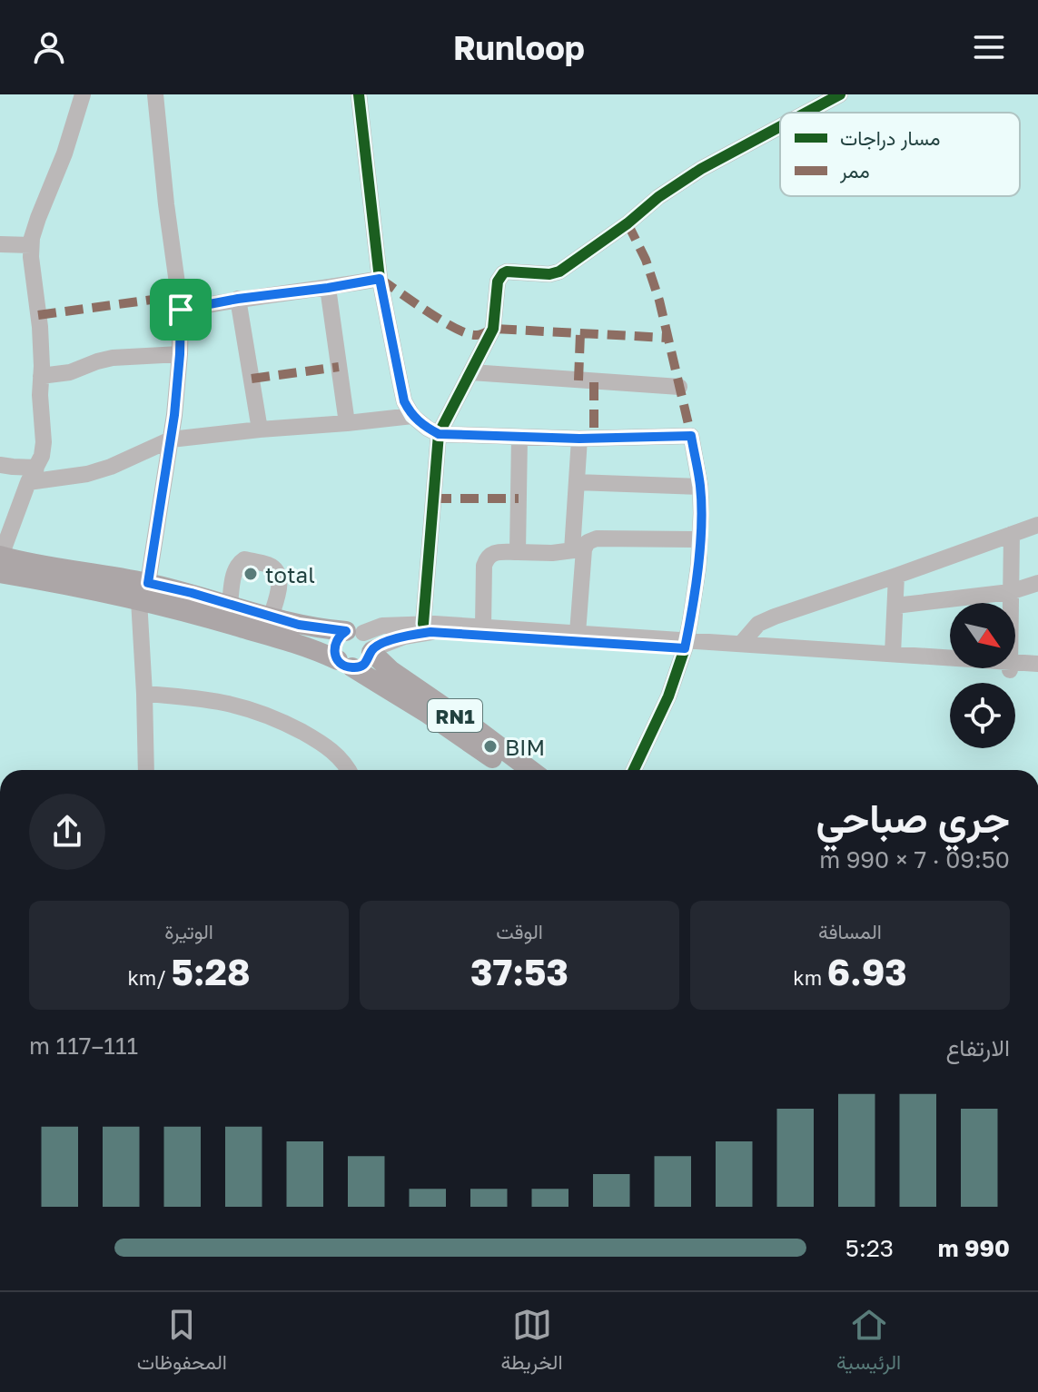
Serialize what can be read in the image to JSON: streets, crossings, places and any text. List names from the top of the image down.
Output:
{
  "streets": {
    "main road": ["RN1"]
  },
  "places": ["total", "BIM"],
  "legend": ["مسار دراجات", "ممر"],
  "north": "bottom right",
  "page": {
    "header": "Runloop",
    "heading": ["جري صباحي", "09:50 · 7 × 990 m"],
    "stats": [
      ["المسافة", "6.93 km"],
      ["الوقت", "37:53"],
      ["الوتيرة", "5:28 /km"]
    ],
    "chart": ["الارتفاع", "111–117 m"],
    "list": [
      {
        "name": "990 m",
        "note": "5:23"
      }
    ],
    "tabs": ["الرئيسية", "الخريطة", "المحفوظات"]
  }
}
